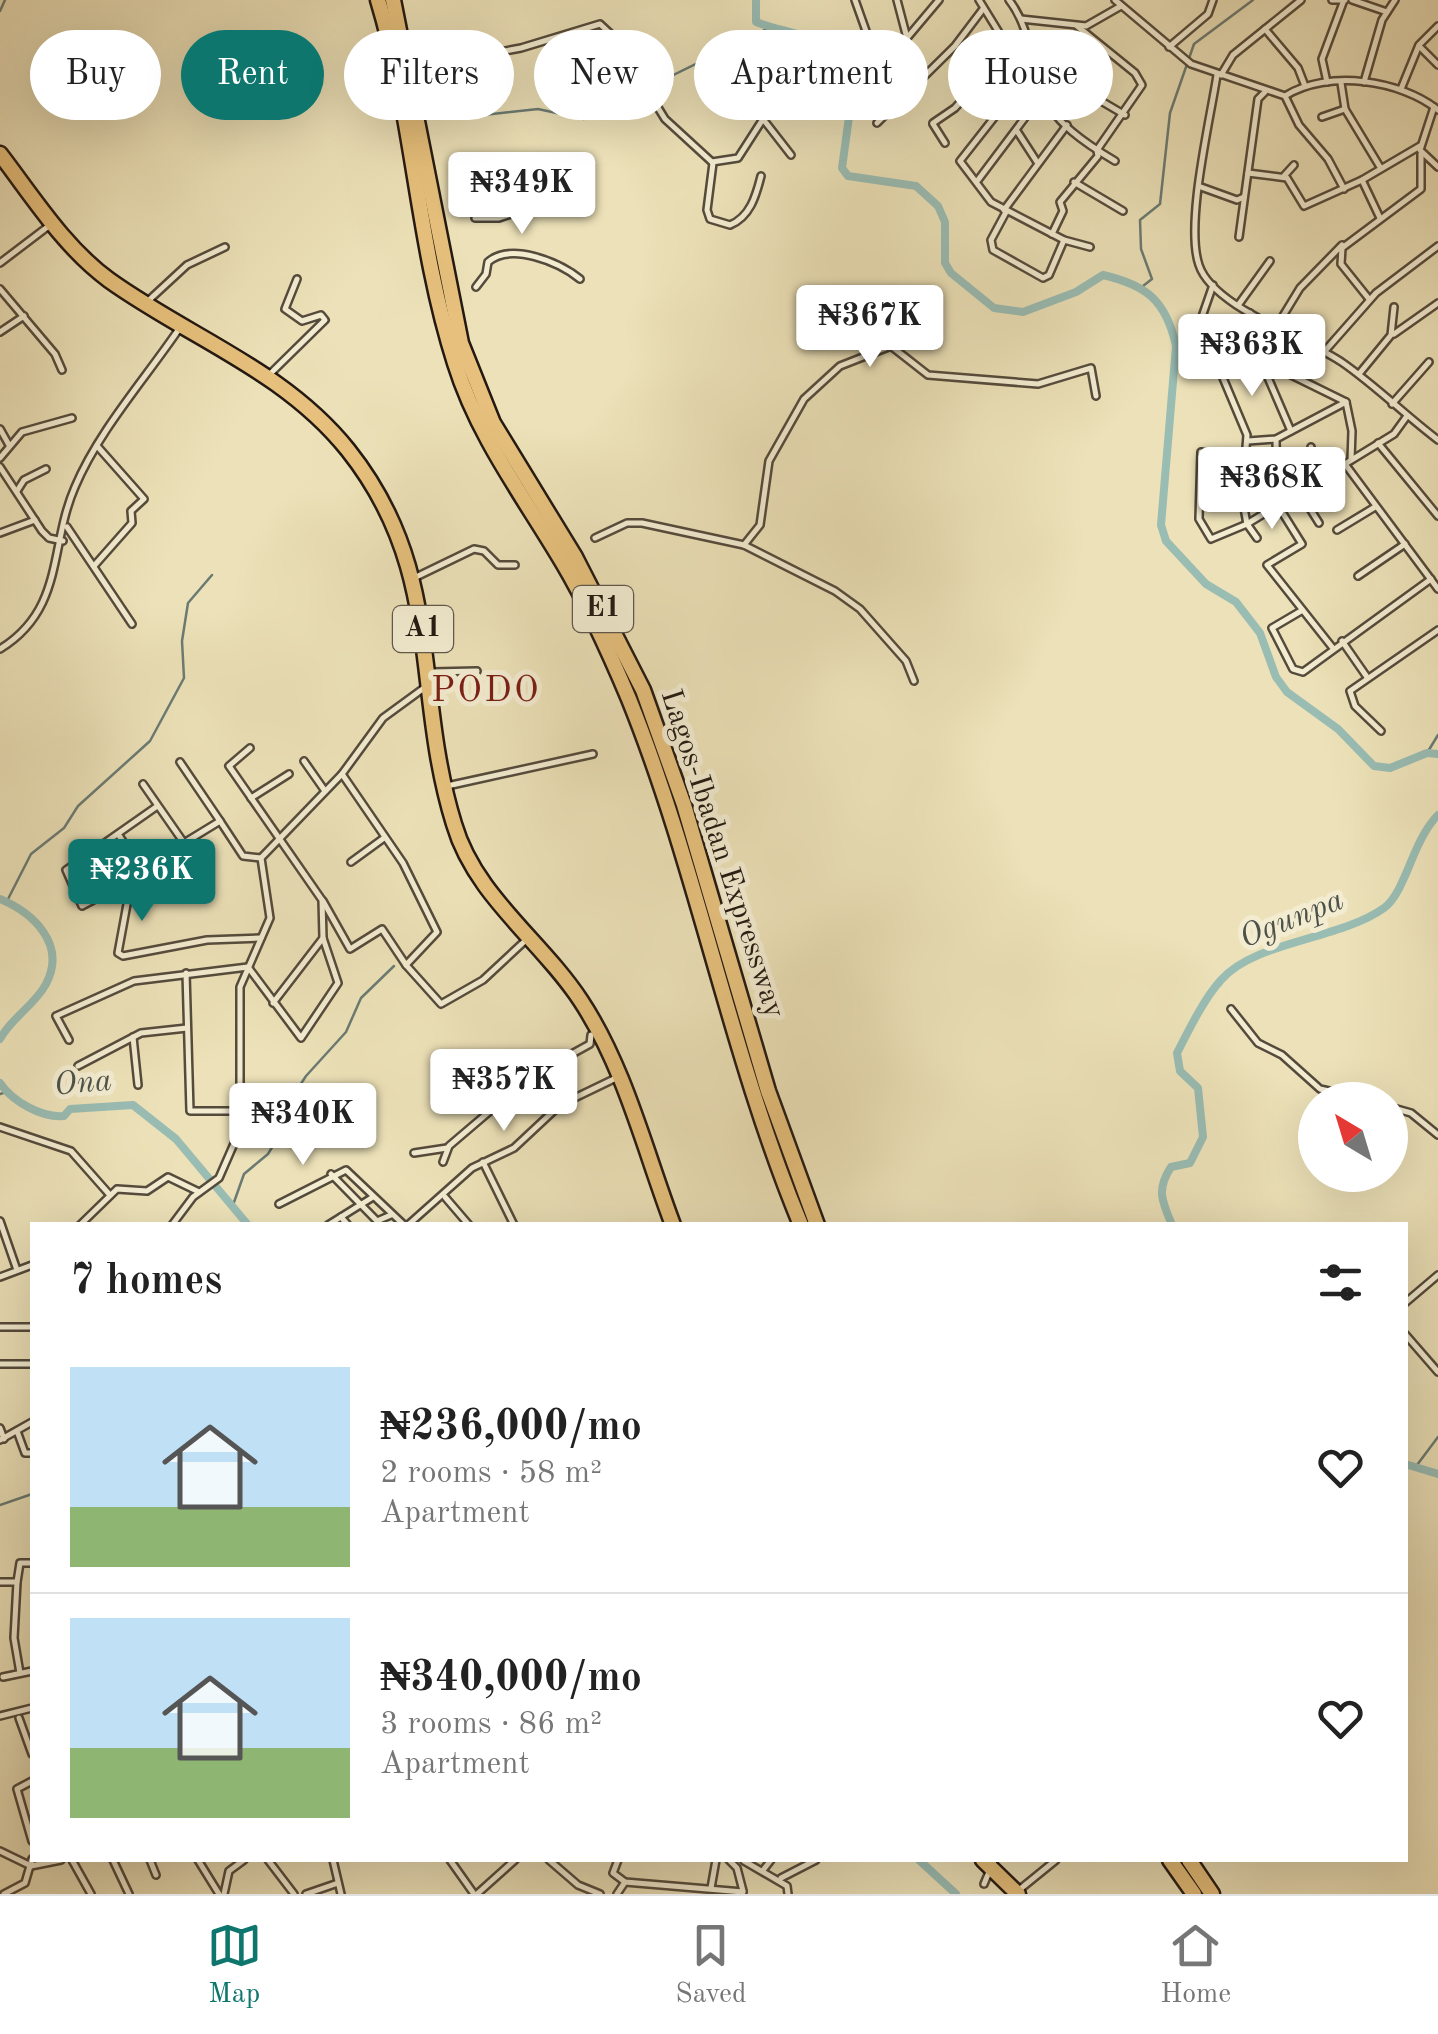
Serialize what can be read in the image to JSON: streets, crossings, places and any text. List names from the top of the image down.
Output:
{
  "streets": {
    "highway": ["E1", "A1", "Lagos-Ibadan Expressway"]
  },
  "districts": ["PODO"],
  "water": ["Ogunpa", "Ona"],
  "north": "top left",
  "page": {
    "chip": [
      "Buy",
      "Rent",
      "Filters",
      "New",
      "Apartment",
      "House"
    ],
    "price": [
      "₦349K",
      "₦367K",
      "₦363K",
      "₦368K",
      "₦236K",
      "₦357K",
      "₦340K"
    ],
    "heading": "7 homes",
    "list": [
      {
        "name": "₦236,000/mo",
        "note": "2 rooms · 58 m² · Apartment"
      },
      {
        "name": "₦340,000/mo",
        "note": "3 rooms · 86 m² · Apartment"
      }
    ],
    "tabs": ["Map", "Saved", "Home"]
  }
}
